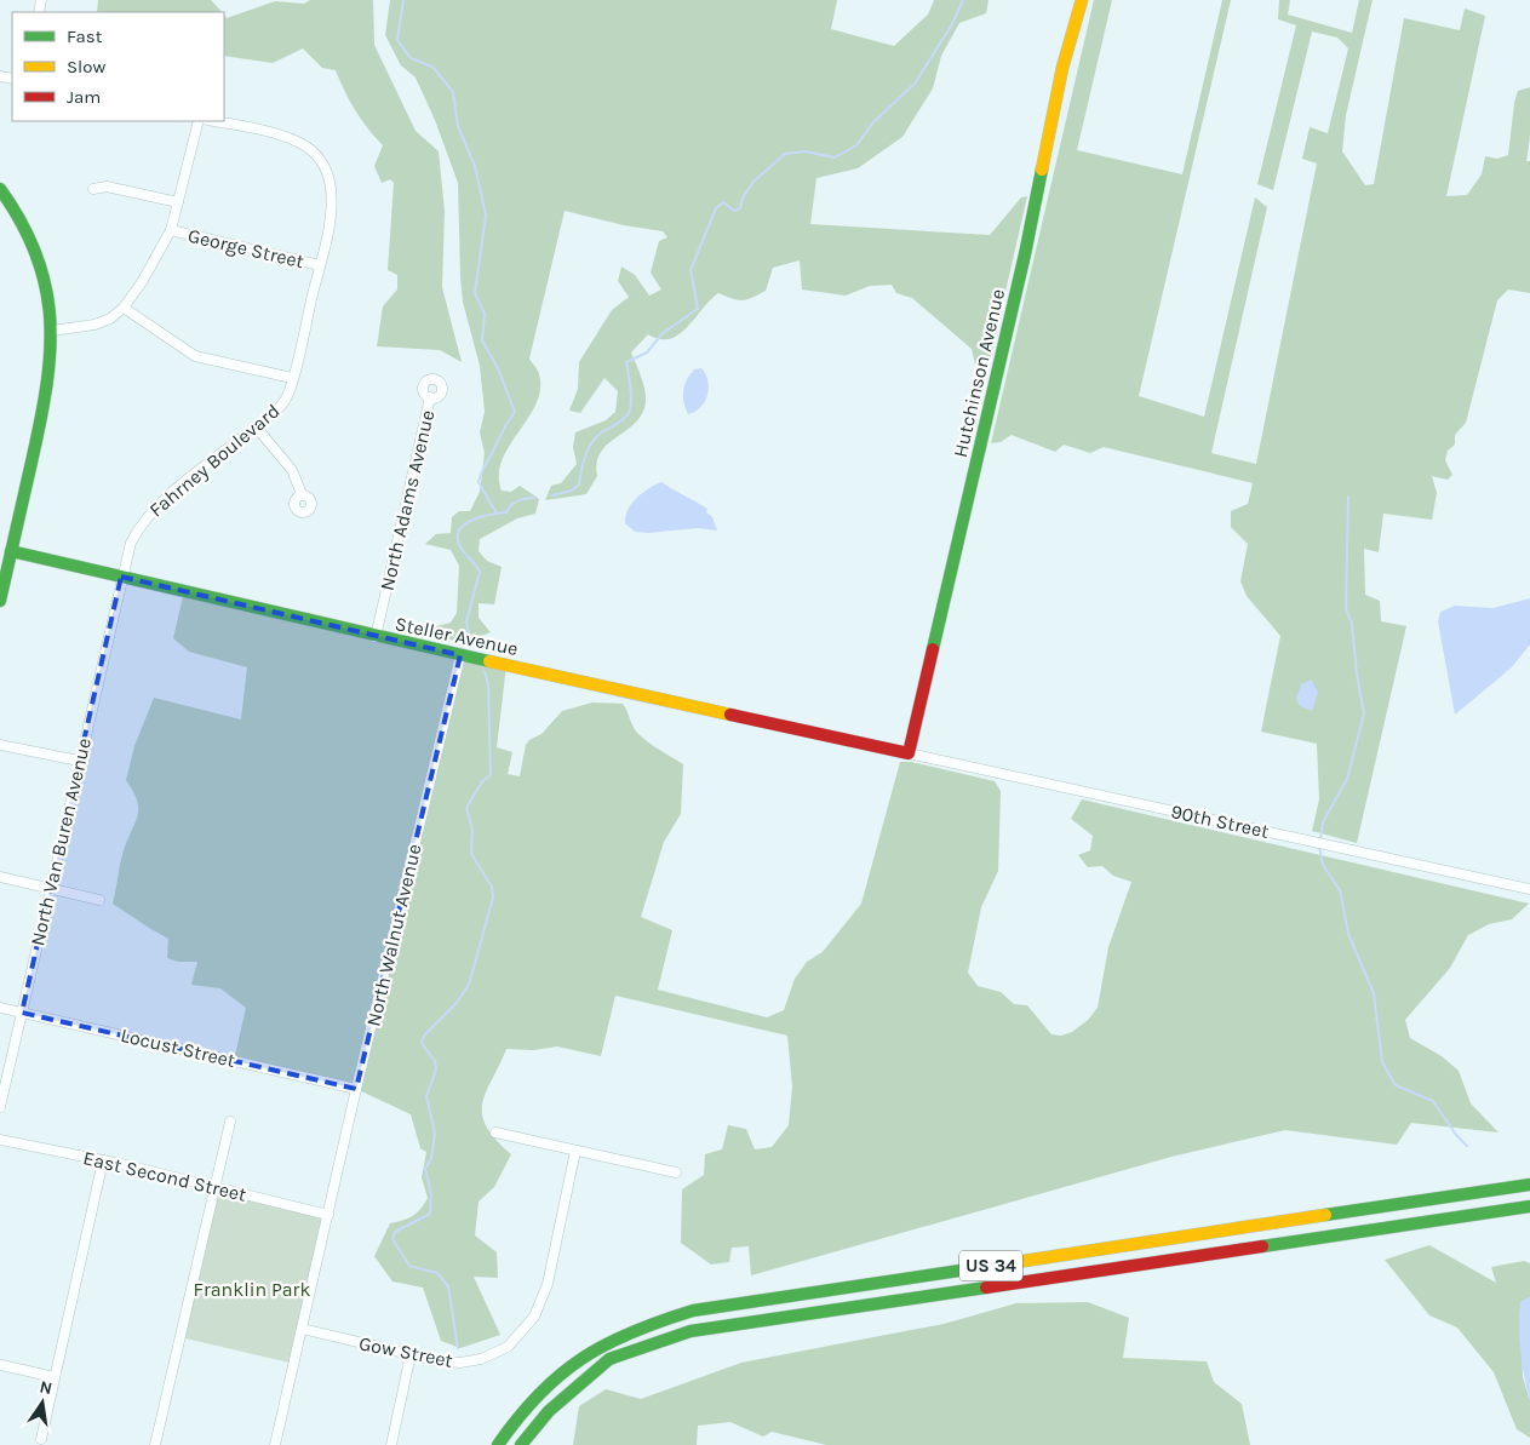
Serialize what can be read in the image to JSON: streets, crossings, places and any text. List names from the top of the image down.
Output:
{
  "streets": {
    "main road": ["Hutchinson Avenue", "Steller Avenue", "US 34"],
    "street": [
      "George Street",
      "Fahrney Boulevard",
      "North Adams Avenue",
      "90th Street",
      "North Van Buren Avenue",
      "North Walnut Avenue",
      "Locust Street",
      "East Second Street",
      "Gow Street"
    ]
  },
  "crossings": [
    ["George Street", "Fahrney Boulevard"],
    ["Hutchinson Avenue", "Steller Avenue"],
    ["Hutchinson Avenue", "90th Street"],
    ["Fahrney Boulevard", "Steller Avenue"],
    ["Fahrney Boulevard", "North Van Buren Avenue"],
    ["North Adams Avenue", "Steller Avenue"],
    ["Steller Avenue", "90th Street"],
    ["Steller Avenue", "North Van Buren Avenue"],
    ["Steller Avenue", "North Walnut Avenue"],
    ["North Van Buren Avenue", "Locust Street"],
    ["North Walnut Avenue", "Locust Street"],
    ["North Walnut Avenue", "East Second Street"],
    ["North Walnut Avenue", "Gow Street"]
  ],
  "parks": ["Franklin Park"],
  "legend": ["Fast", "Slow", "Jam"],
  "north": "top"
}
